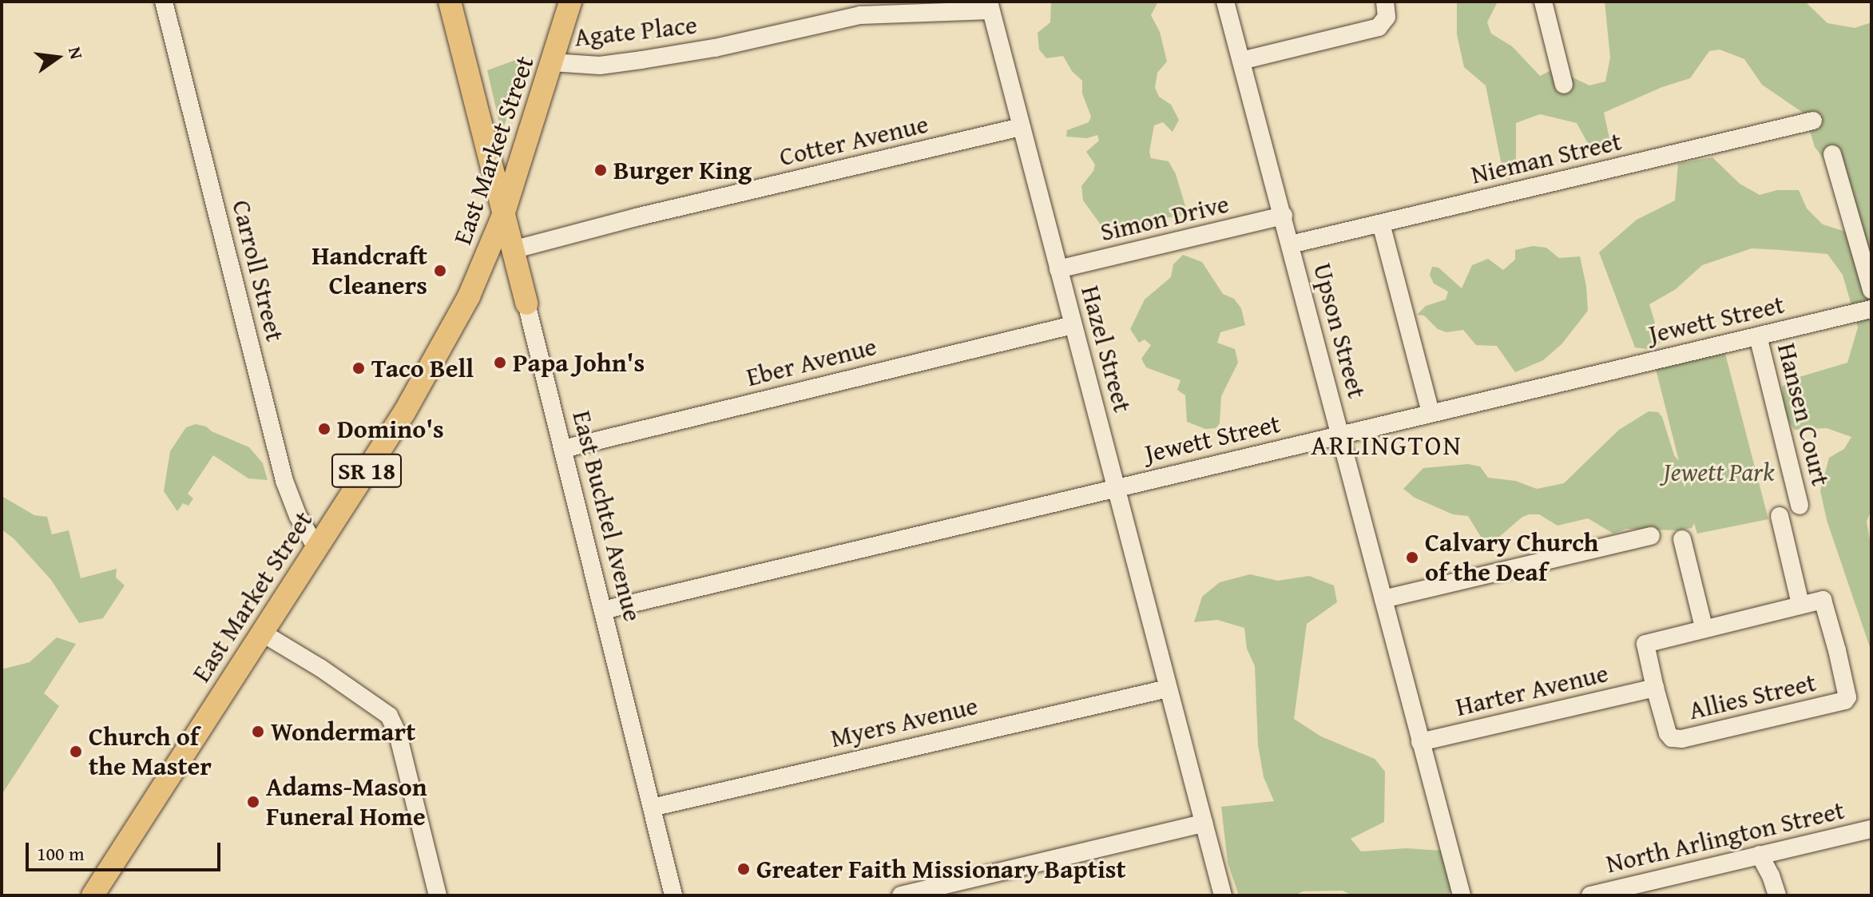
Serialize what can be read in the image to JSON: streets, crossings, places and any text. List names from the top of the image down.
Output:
{
  "streets": {
    "main road": ["East Market Street", "SR 18", "East Buchtel Avenue"],
    "street": [
      "Agate Place",
      "Cotter Avenue",
      "Nieman Street",
      "Simon Drive",
      "Carroll Street",
      "Jewett Street",
      "Upson Street",
      "Hazel Street",
      "Eber Avenue",
      "Hansen Court",
      "Harter Avenue",
      "Allies Street",
      "Myers Avenue",
      "North Arlington Street"
    ]
  },
  "crossings": [
    ["Agate Place", "East Market Street"],
    ["Agate Place", "Hazel Street"],
    ["Cotter Avenue", "Hazel Street"],
    ["Cotter Avenue", "East Buchtel Avenue"],
    ["East Market Street", "Carroll Street"],
    ["East Market Street", "East Buchtel Avenue"],
    ["Nieman Street", "Upson Street"],
    ["Simon Drive", "Upson Street"],
    ["Simon Drive", "Hazel Street"],
    ["Jewett Street", "Upson Street"],
    ["Jewett Street", "Hazel Street"],
    ["Jewett Street", "Hansen Court"],
    ["Jewett Street", "East Buchtel Avenue"],
    ["Upson Street", "Harter Avenue"],
    ["Hazel Street", "Eber Avenue"],
    ["Hazel Street", "Myers Avenue"],
    ["Eber Avenue", "East Buchtel Avenue"],
    ["East Buchtel Avenue", "Myers Avenue"],
    ["Harter Avenue", "Allies Street"]
  ],
  "districts": ["ARLINGTON"],
  "parks": ["Jewett Park"],
  "places": [
    "Burger King",
    "Handcraft Cleaners",
    "Papa John's",
    "Taco Bell",
    "Domino's",
    "Calvary Church of the Deaf",
    "Wondermart",
    "Church of the Master",
    "Adams-Mason Funeral Home",
    "Greater Faith Missionary Baptist"
  ],
  "scale_bar": "100 m",
  "north": "right"
}
